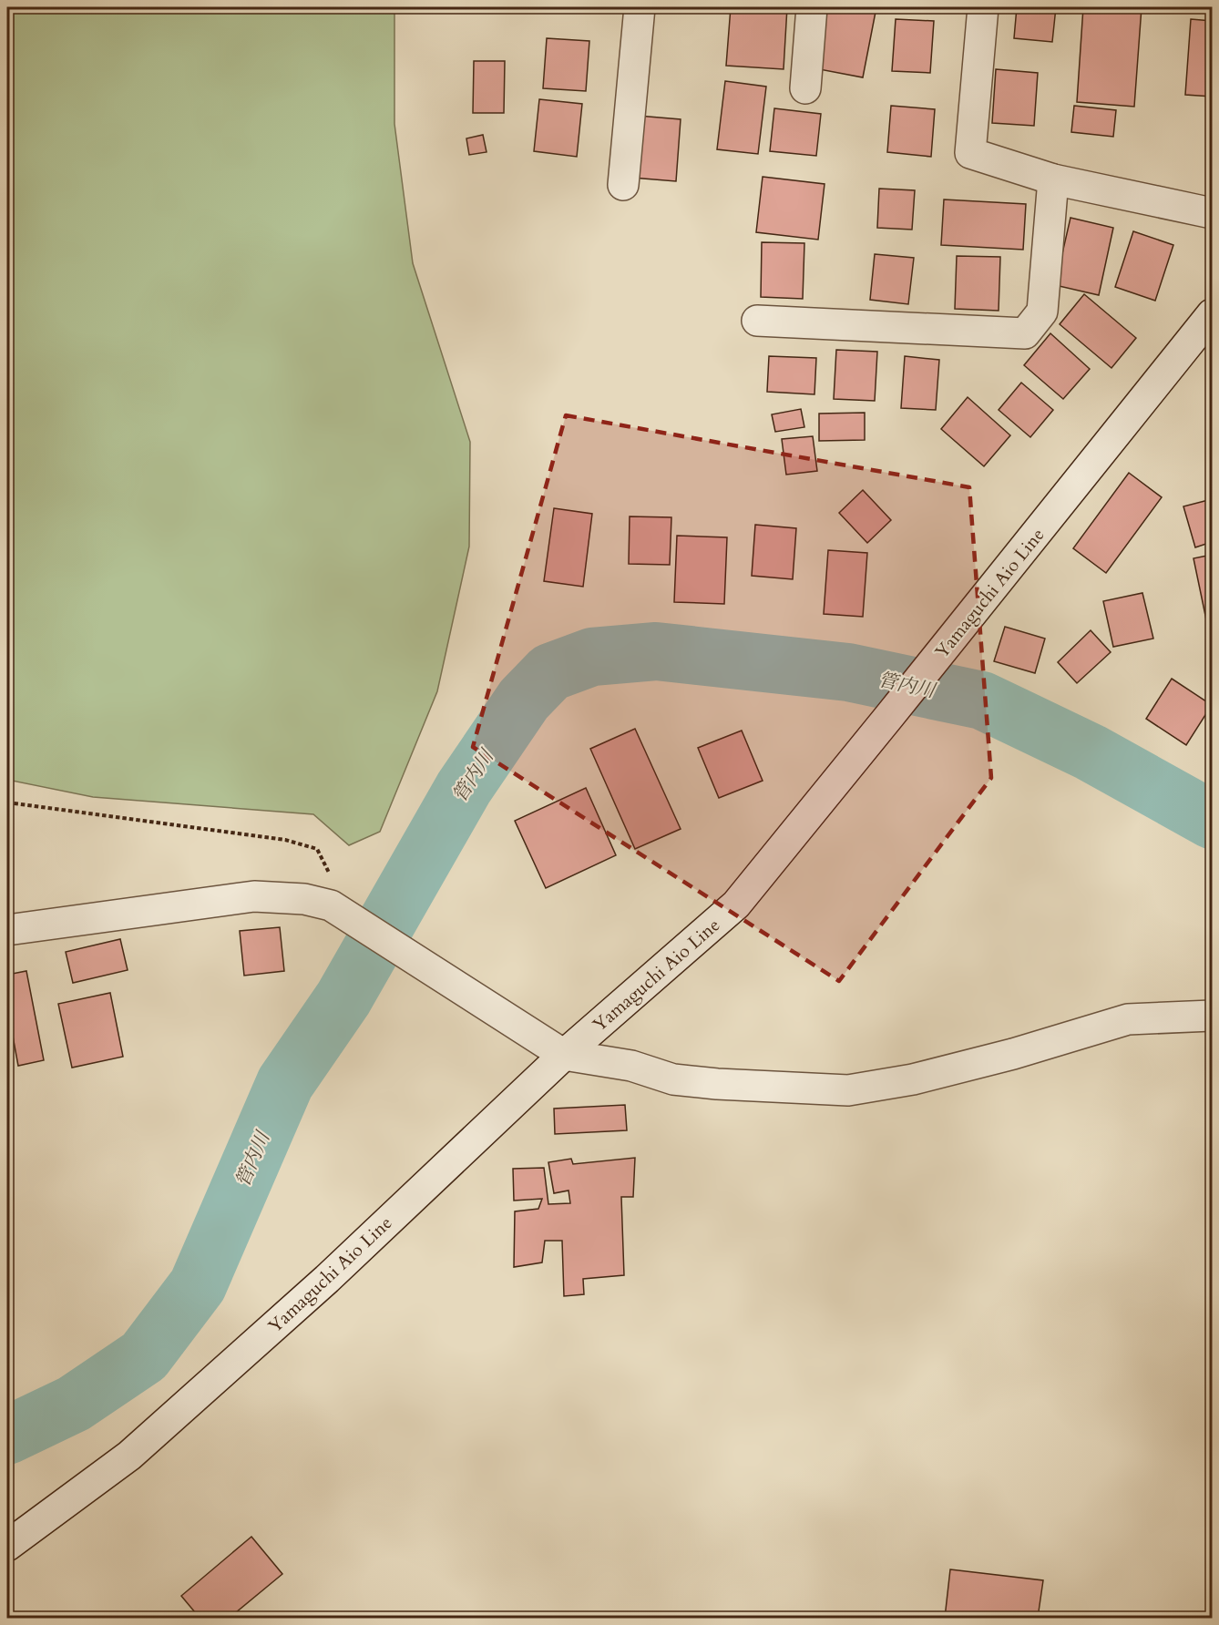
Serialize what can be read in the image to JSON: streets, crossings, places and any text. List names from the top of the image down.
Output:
{
  "streets": {
    "street": ["Yamaguchi Aio Line"]
  },
  "water": ["管内川"]
}
